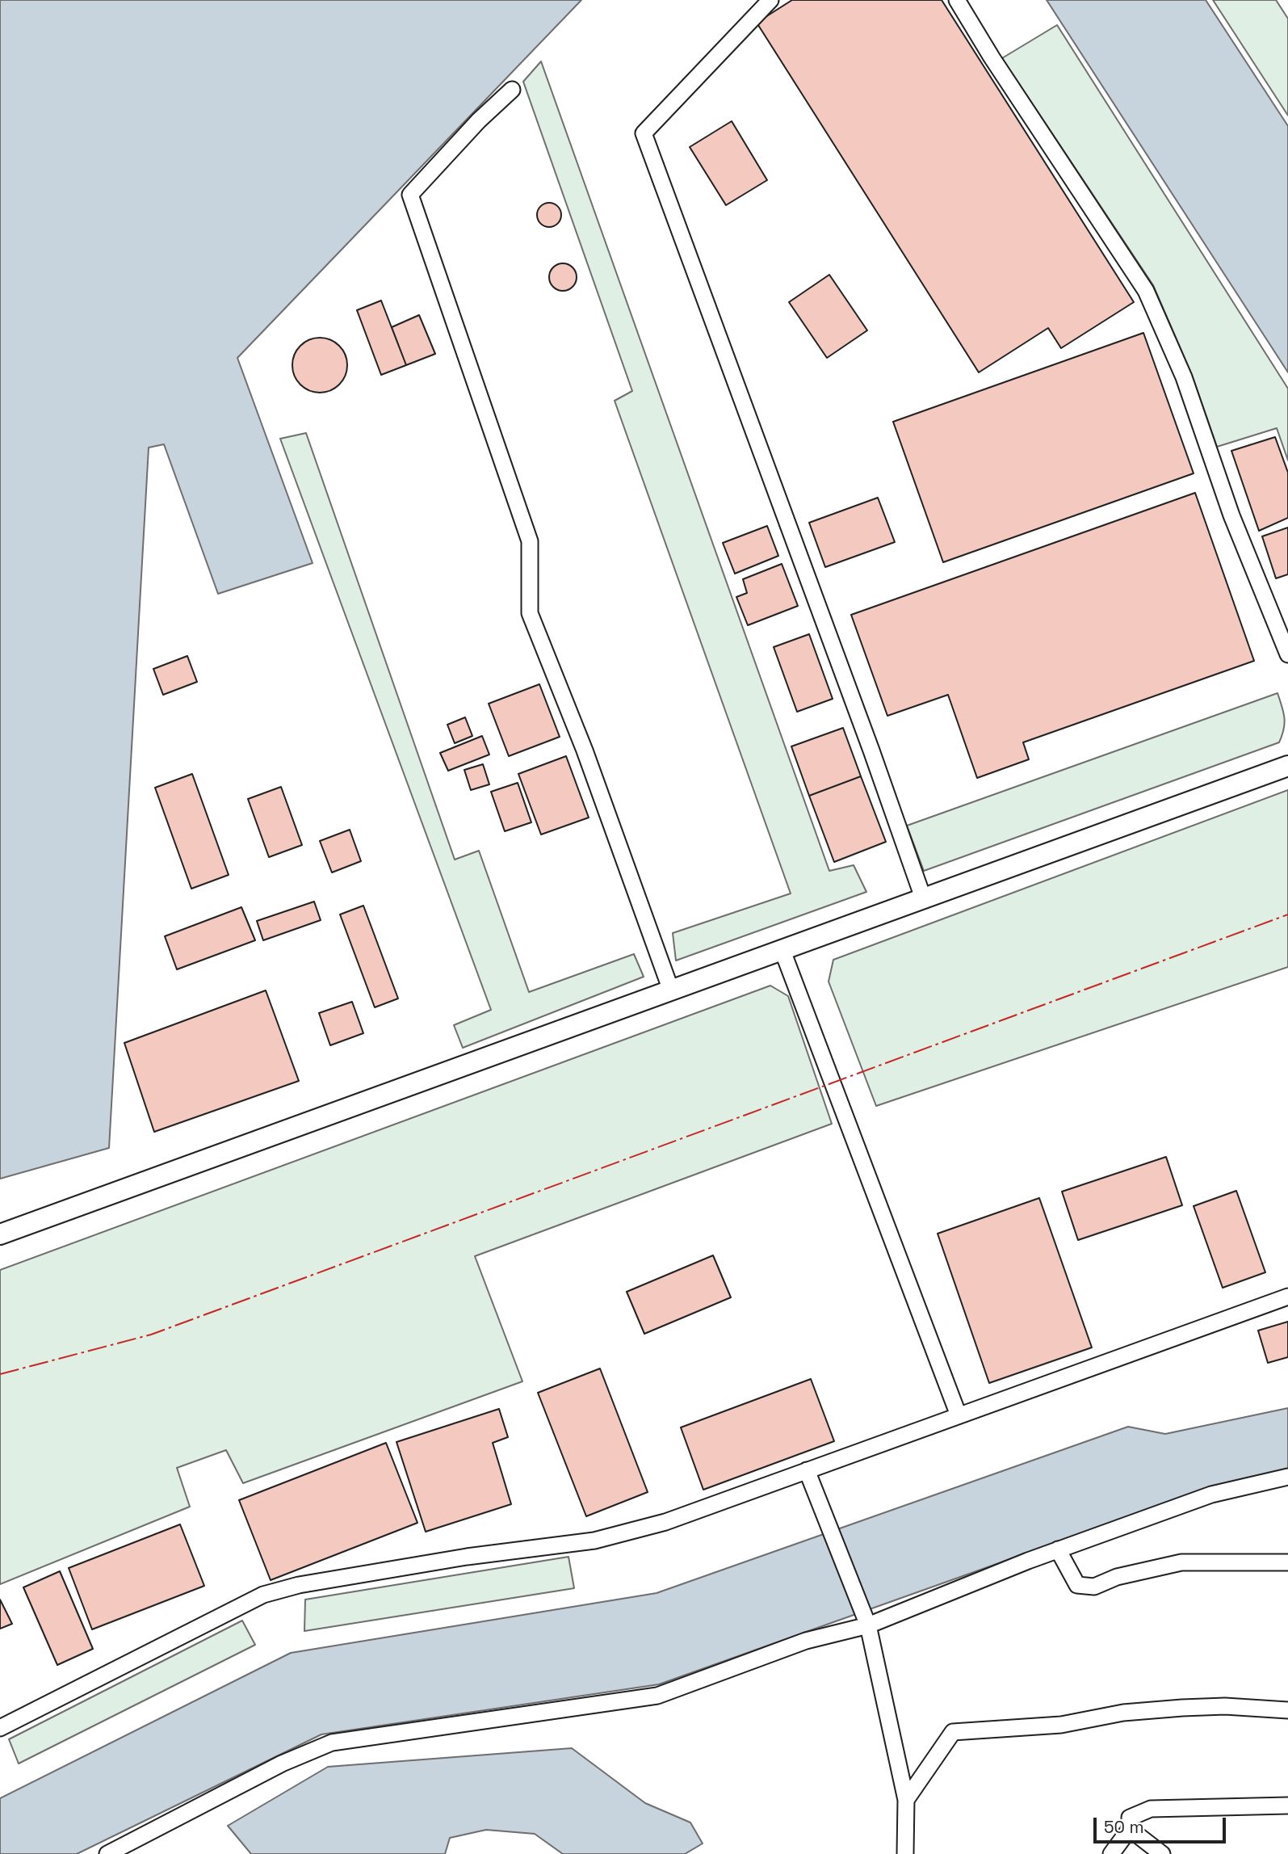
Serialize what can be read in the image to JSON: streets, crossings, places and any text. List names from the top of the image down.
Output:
{
  "scale_bar": "50 m"
}
